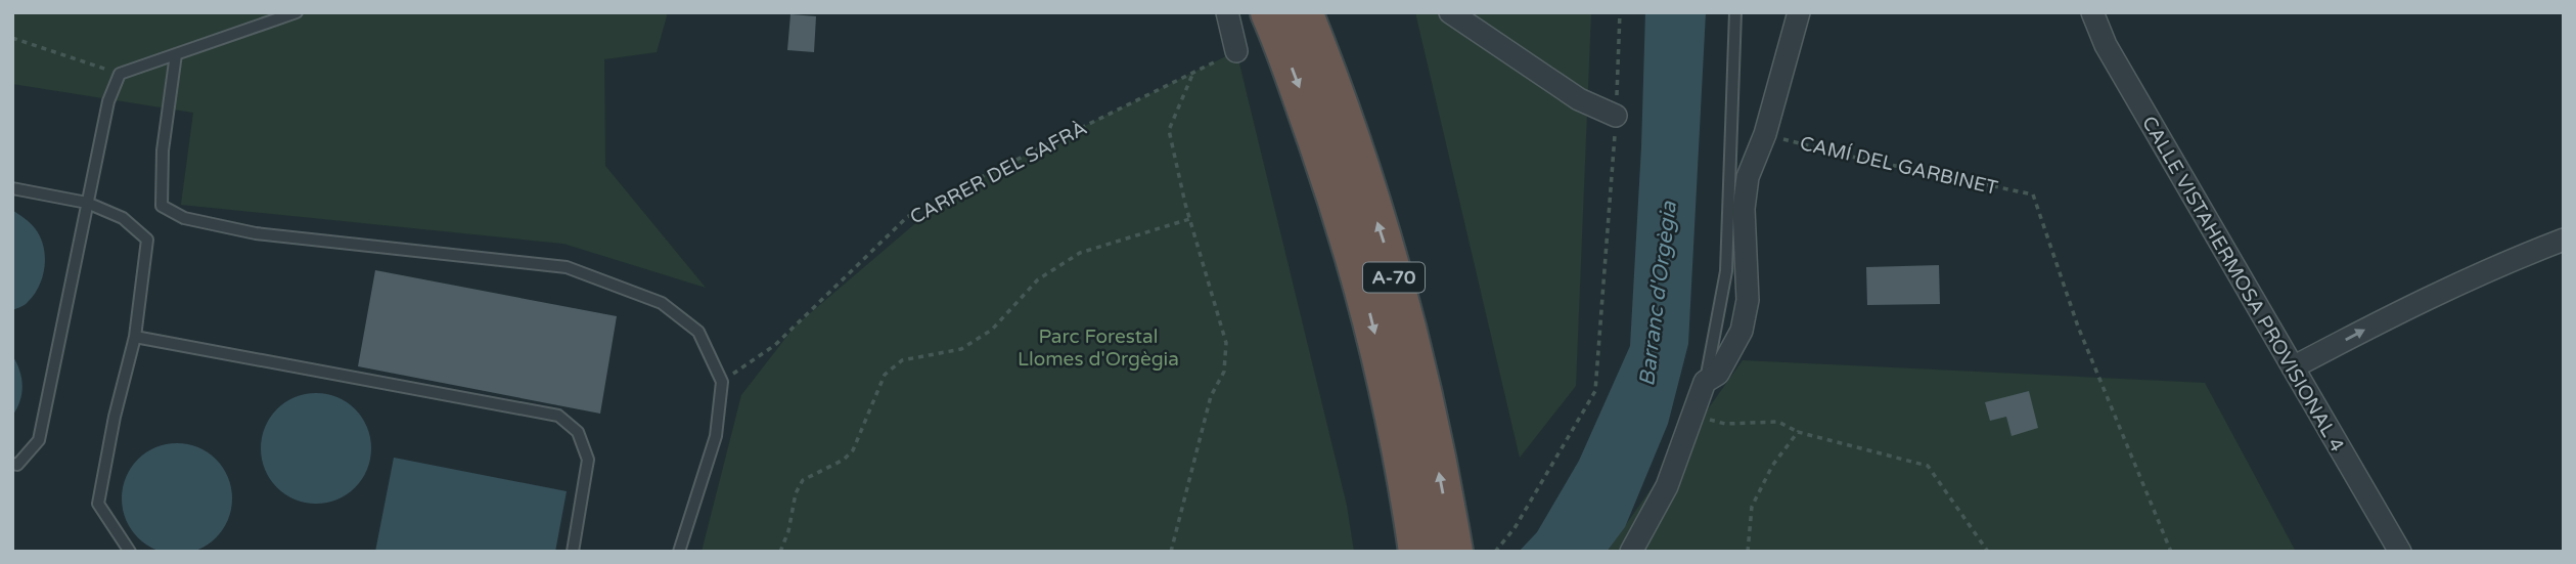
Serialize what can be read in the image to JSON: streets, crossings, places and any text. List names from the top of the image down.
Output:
{
  "streets": {
    "highway": ["A-70"],
    "street": ["CALLE VISTAHERMOSA PROVISIONAL 4"],
    "path": ["CAMÍ DEL GARBINET", "CARRER DEL SAFRÀ"]
  },
  "water": ["Barranc d'Orgègia"],
  "parks": ["Parc Forestal Llomes d'Orgègia"]
}
